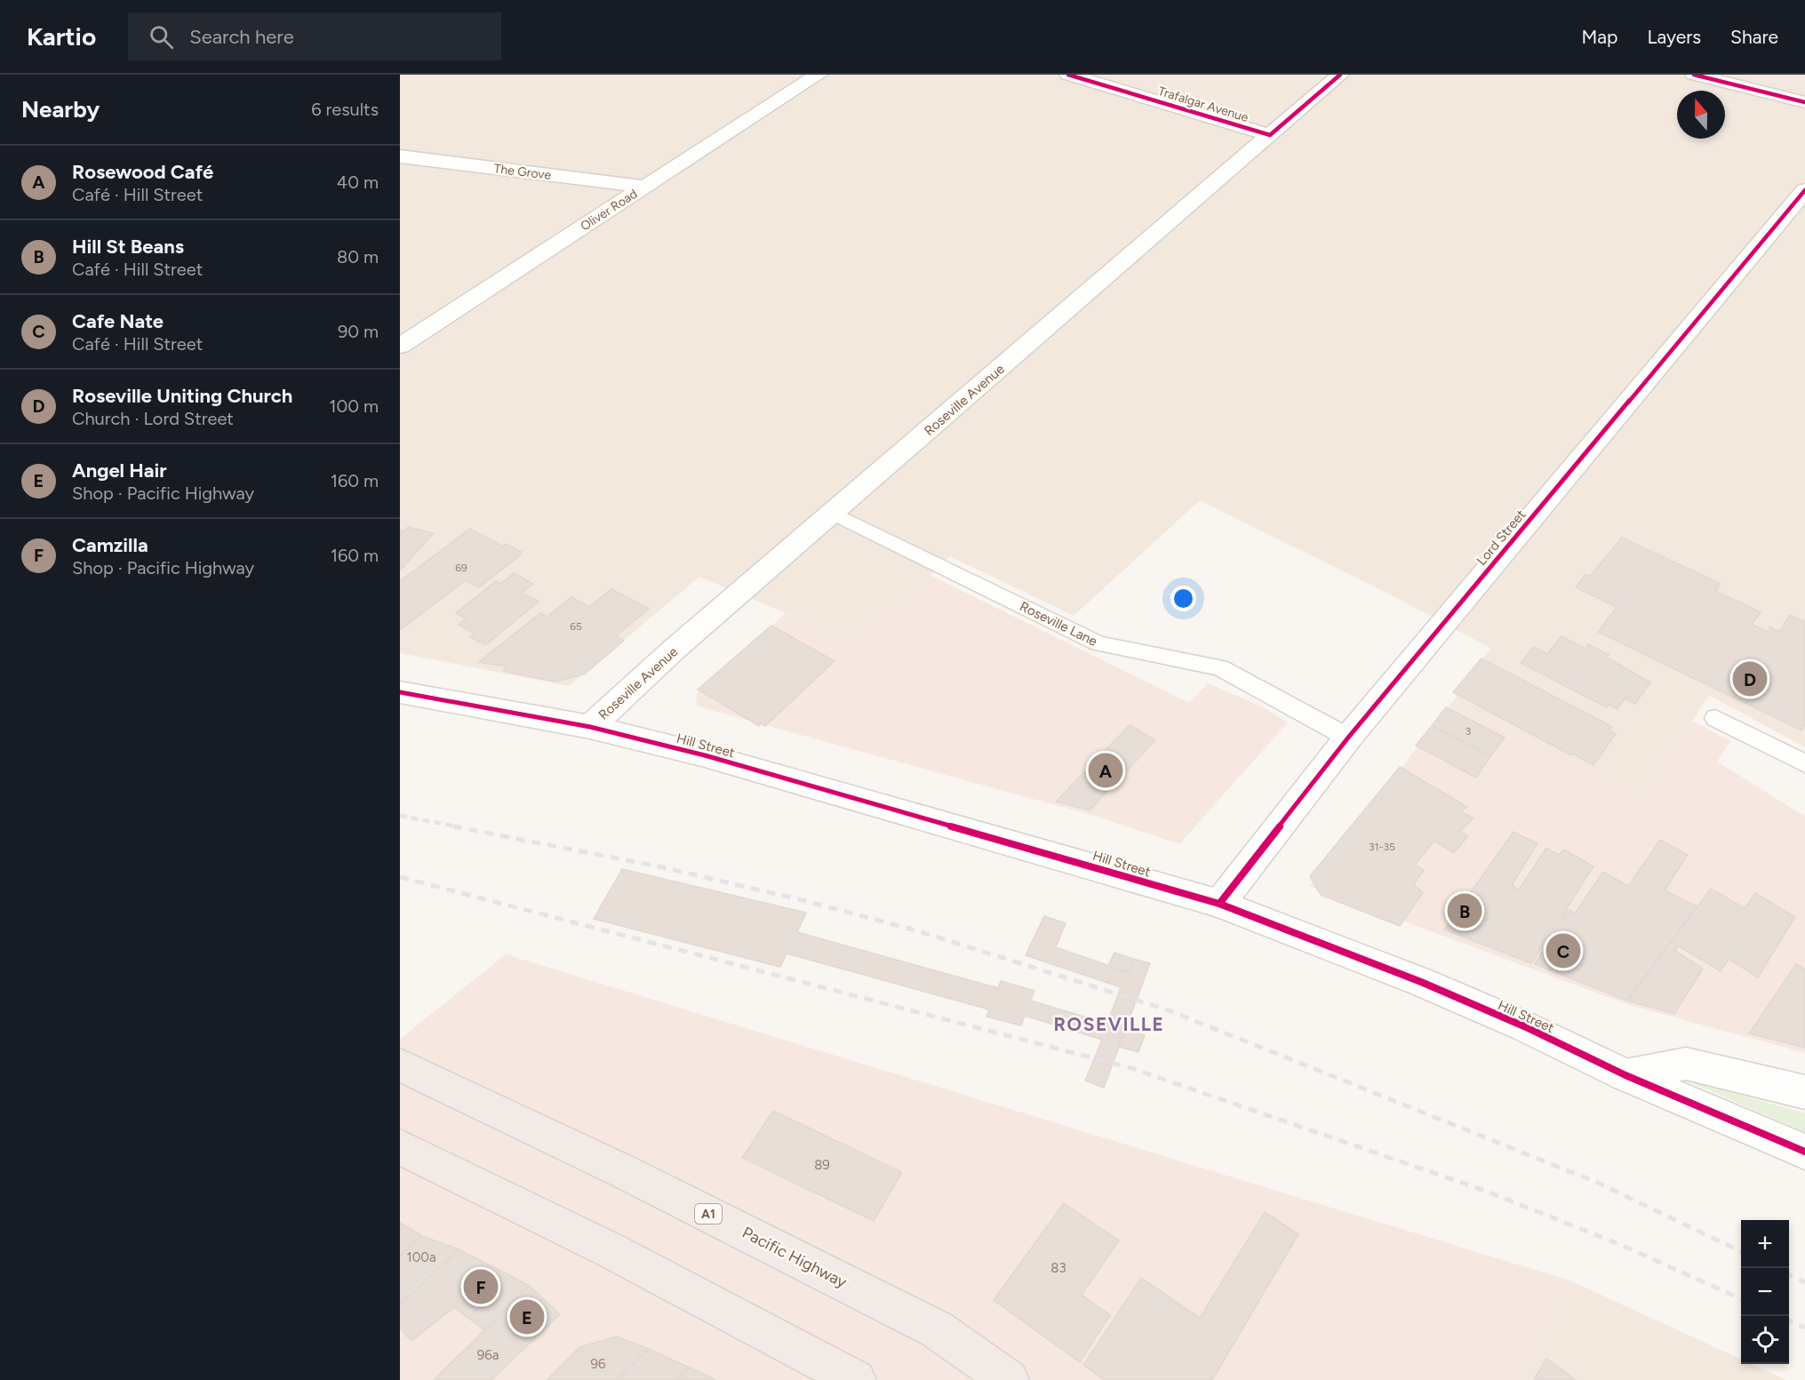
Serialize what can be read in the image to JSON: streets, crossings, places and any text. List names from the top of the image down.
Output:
{
  "streets": {
    "highway": ["A1", "Pacific Highway"],
    "street": [
      "Trafalgar Avenue",
      "The Grove",
      "Oliver Road",
      "Roseville Avenue",
      "Lord Street",
      "Hill Street"
    ],
    "lane": ["Roseville Lane"]
  },
  "crossings": [
    ["Trafalgar Avenue", "Roseville Avenue"],
    ["The Grove", "Oliver Road"],
    ["Roseville Avenue", "Roseville Lane"],
    ["Roseville Avenue", "Hill Street"],
    ["Lord Street", "Roseville Lane"],
    ["Lord Street", "Hill Street"]
  ],
  "districts": ["ROSEVILLE"],
  "house_numbers": [
    "69",
    "65",
    "3",
    "31-35",
    "89",
    "100a",
    "83",
    "96a",
    "96"
  ],
  "north": "top",
  "page": {
    "header": "Kartio",
    "search": "Search here",
    "nav": ["Map", "Layers", "Share"],
    "heading": ["Nearby", "6 results"],
    "list": [
      {
        "mark": "A",
        "name": "Rosewood Café",
        "note": "Café · Hill Street",
        "value": "40 m"
      },
      {
        "mark": "B",
        "name": "Hill St Beans",
        "note": "Café · Hill Street",
        "value": "80 m"
      },
      {
        "mark": "C",
        "name": "Cafe Nate",
        "note": "Café · Hill Street",
        "value": "90 m"
      },
      {
        "mark": "D",
        "name": "Roseville Uniting Church",
        "note": "Church · Lord Street",
        "value": "100 m"
      },
      {
        "mark": "E",
        "name": "Angel Hair",
        "note": "Shop · Pacific Highway",
        "value": "160 m"
      },
      {
        "mark": "F",
        "name": "Camzilla",
        "note": "Shop · Pacific Highway",
        "value": "160 m"
      }
    ],
    "pins": [
      "D",
      "A",
      "B",
      "C",
      "F",
      "E"
    ],
    "map_buttons": ["+", "−"]
  }
}
